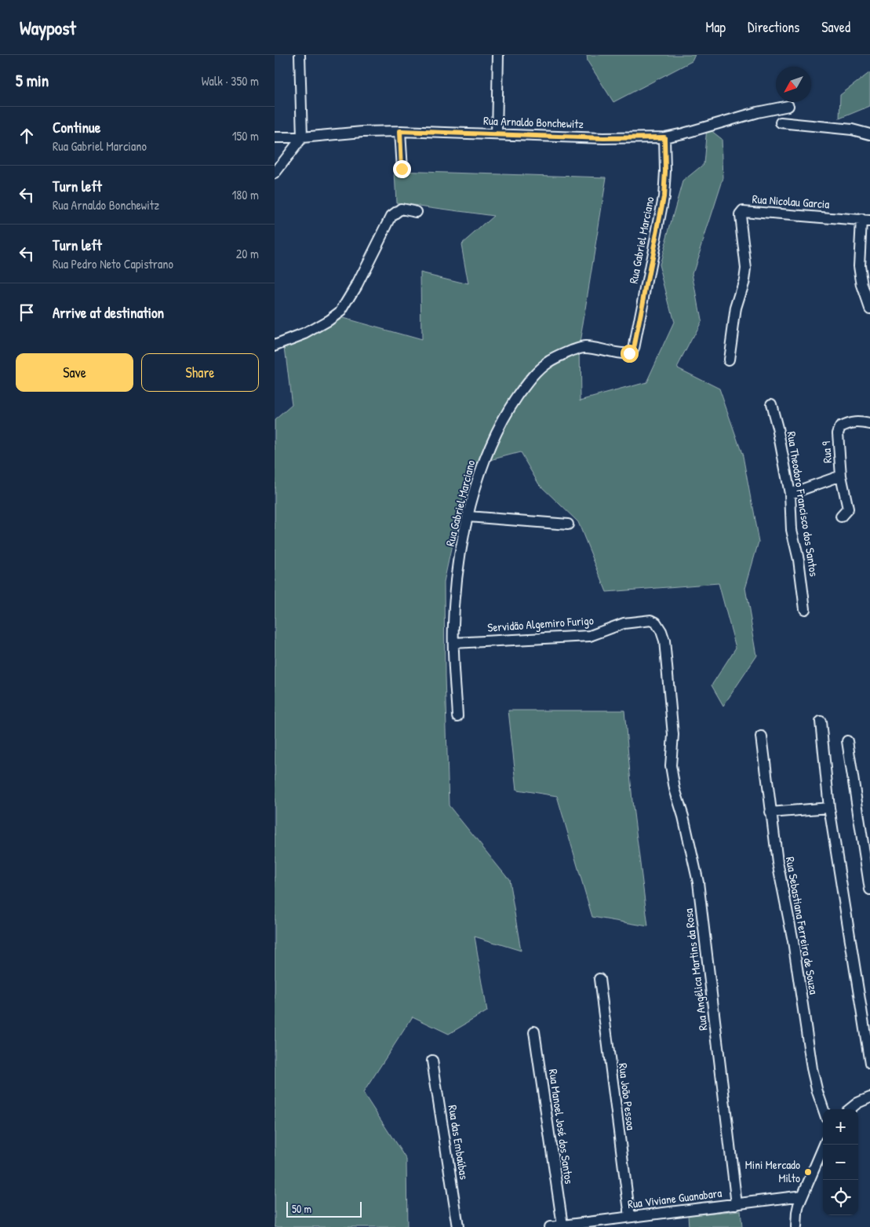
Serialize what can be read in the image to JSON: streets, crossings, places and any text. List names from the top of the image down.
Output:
{
  "streets": {
    "street": [
      "Rua Arnaldo Bonchewitz",
      "Rua Nicolau Garcia",
      "Rua Gabriel Marciano",
      "Rua 9",
      "Rua Theodoro Francisco dos Santos",
      "Servidão Algemiro Furigo",
      "Rua Sebastiana Ferreira de Souza",
      "Rua Angélica Martins da Rosa",
      "Rua João Pessoa",
      "Rua Manoel José dos Santos",
      "Rua das Embaúbas",
      "Rua Viviane Guanabara"
    ]
  },
  "crossings": [
    ["Rua Arnaldo Bonchewitz", "Rua Gabriel Marciano"],
    ["Rua Gabriel Marciano", "Servidão Algemiro Furigo"],
    ["Rua 9", "Rua Theodoro Francisco dos Santos"],
    ["Servidão Algemiro Furigo", "Rua Angélica Martins da Rosa"],
    ["Rua Angélica Martins da Rosa", "Rua Viviane Guanabara"],
    ["Rua João Pessoa", "Rua Viviane Guanabara"],
    ["Rua Manoel José dos Santos", "Rua Viviane Guanabara"]
  ],
  "places": ["Mini Mercado Milto"],
  "scale_bar": "50 m",
  "north": "bottom left",
  "page": {
    "header": "Waypost",
    "nav": ["Map", "Directions", "Saved"],
    "heading": ["5 min", "Walk · 350 m"],
    "list": [
      ["Continue", "Rua Gabriel Marciano", "150 m"],
      ["Turn left", "Rua Arnaldo Bonchewitz", "180 m"],
      ["Turn left", "Rua Pedro Neto Capistrano", "20 m"],
      "Arrive at destination"
    ],
    "buttons": ["Save", "Share"],
    "map_buttons": ["+", "−"],
    "scale": "50 m"
  }
}
